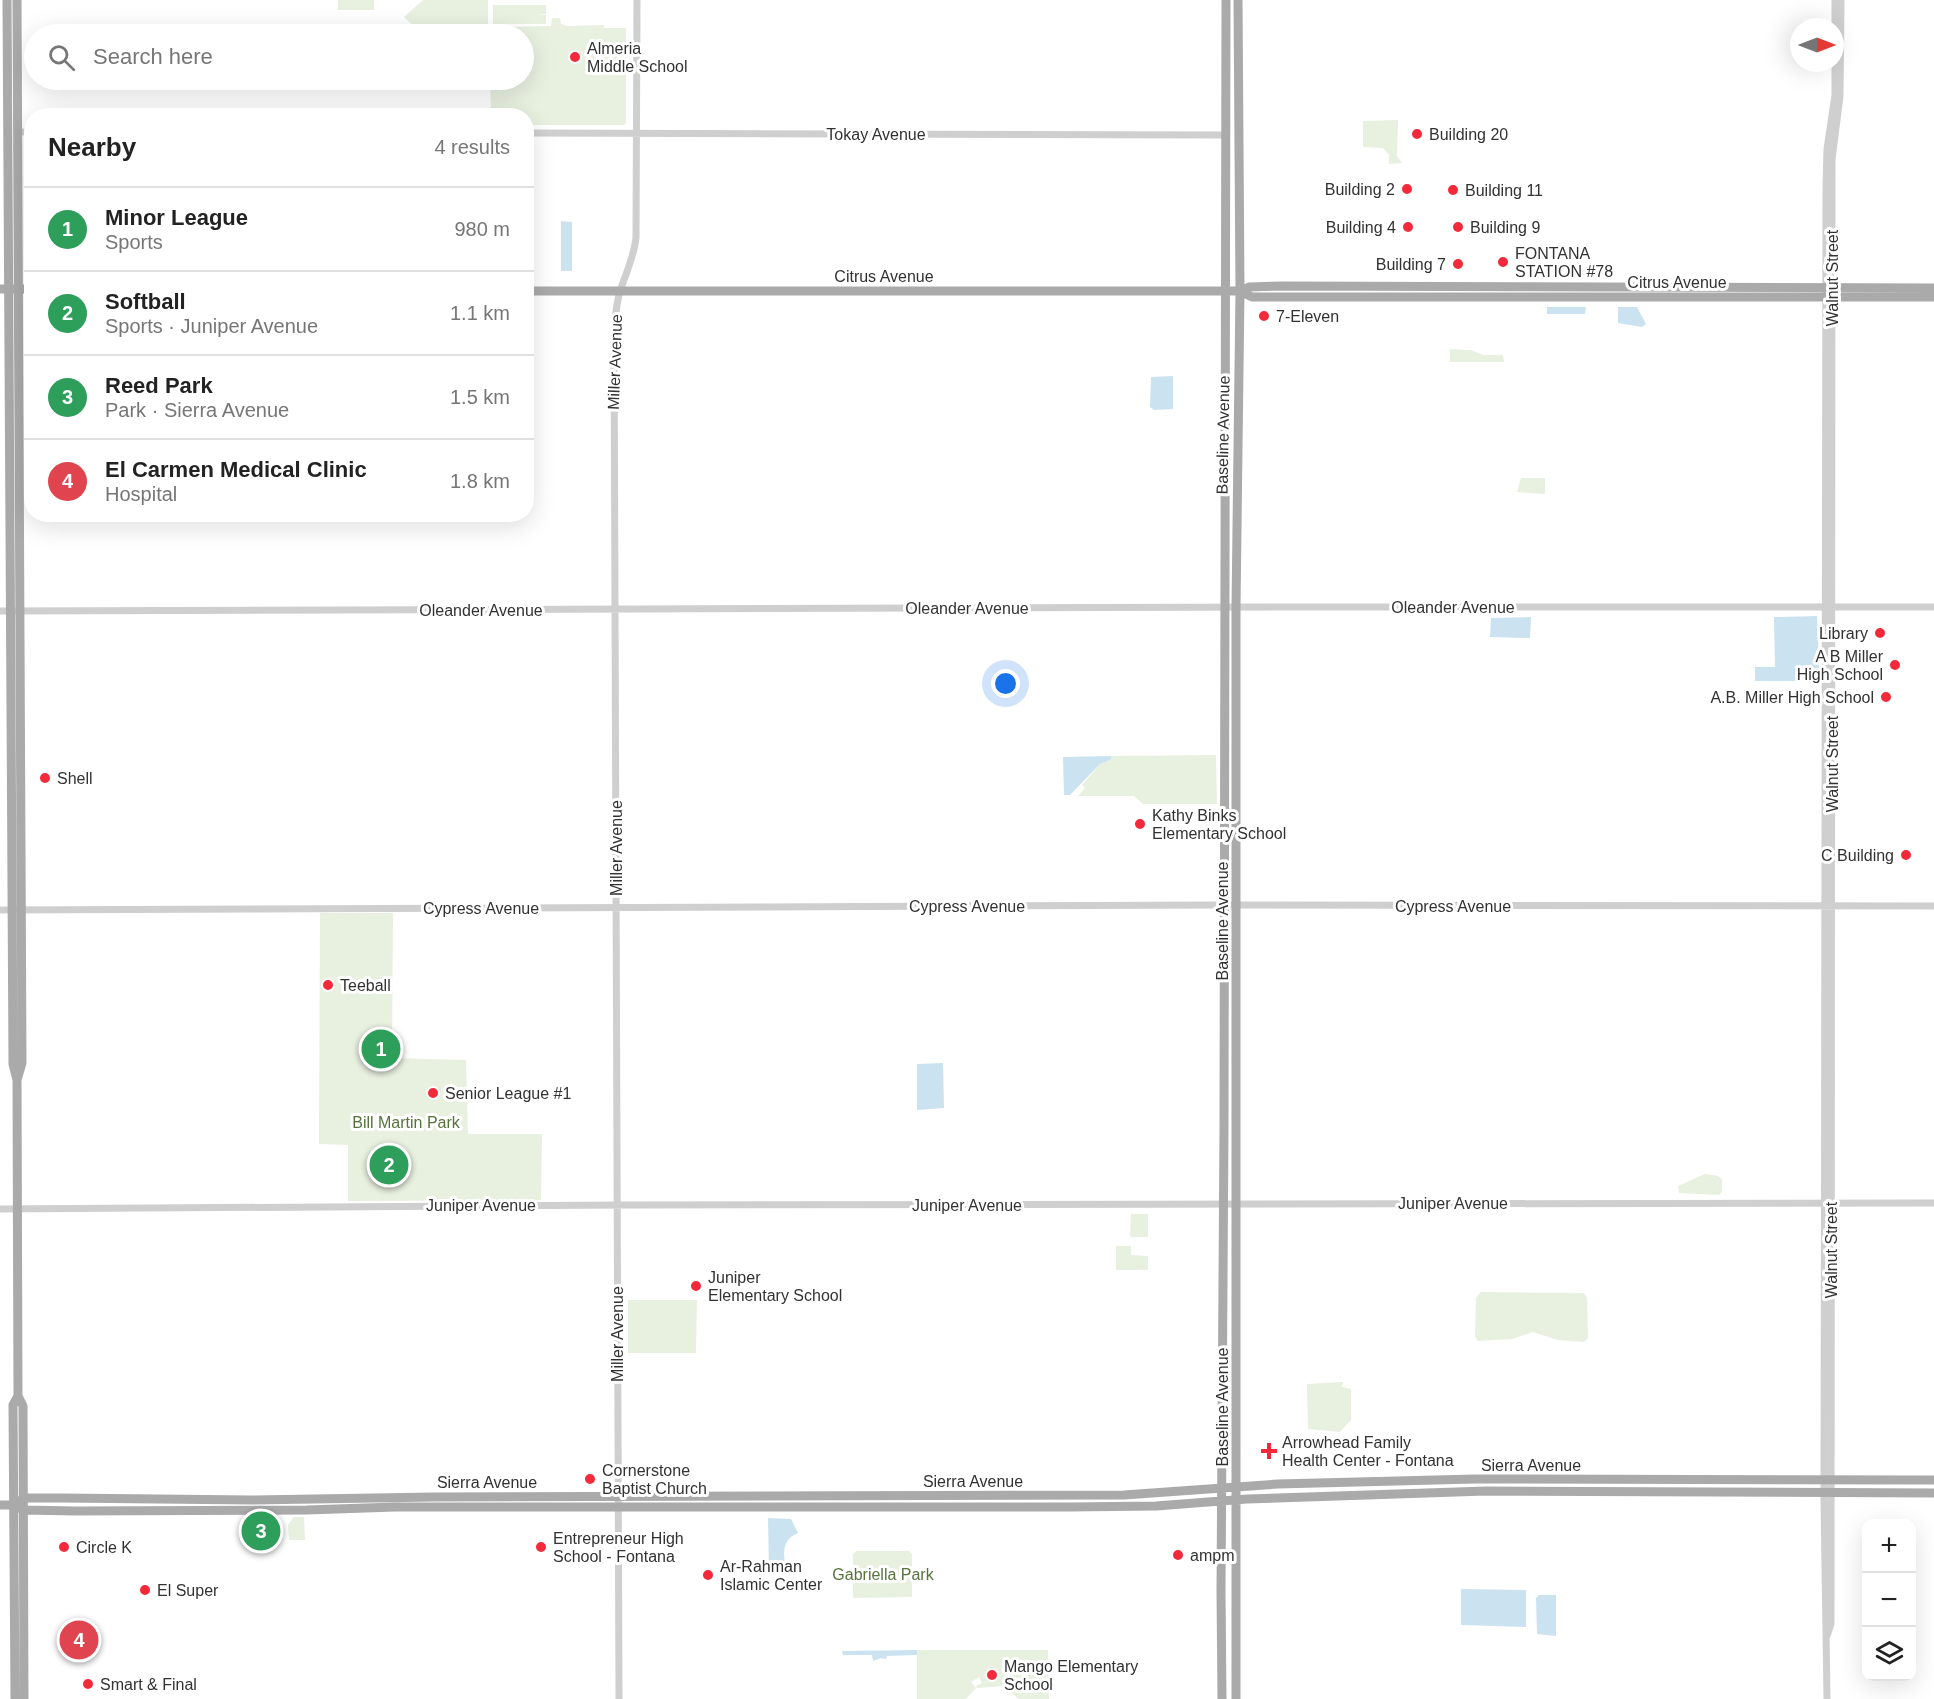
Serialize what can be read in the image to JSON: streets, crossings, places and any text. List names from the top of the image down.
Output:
{
  "streets": {
    "main road": ["Citrus Avenue", "Baseline Avenue", "Sierra Avenue"],
    "street": [
      "Tokay Avenue",
      "Walnut Street",
      "Miller Avenue",
      "Oleander Avenue",
      "Cypress Avenue",
      "Juniper Avenue"
    ]
  },
  "crossings": [
    ["Tokay Avenue", "Miller Avenue"],
    ["Tokay Avenue", "Baseline Avenue"],
    ["Citrus Avenue", "Walnut Street"],
    ["Citrus Avenue", "Miller Avenue"],
    ["Citrus Avenue", "Baseline Avenue"],
    ["Walnut Street", "Oleander Avenue"],
    ["Walnut Street", "Cypress Avenue"],
    ["Walnut Street", "Juniper Avenue"],
    ["Walnut Street", "Sierra Avenue"],
    ["Miller Avenue", "Oleander Avenue"],
    ["Miller Avenue", "Cypress Avenue"],
    ["Miller Avenue", "Juniper Avenue"],
    ["Miller Avenue", "Sierra Avenue"],
    ["Baseline Avenue", "Oleander Avenue"],
    ["Baseline Avenue", "Cypress Avenue"],
    ["Baseline Avenue", "Juniper Avenue"],
    ["Baseline Avenue", "Sierra Avenue"]
  ],
  "parks": ["Bill Martin Park", "Gabriella Park"],
  "places": {
    "other": [
      "Almeria Middle School",
      "Building 20",
      "Building 2",
      "Building 11",
      "Building 4",
      "Building 9",
      "FONTANA STATION #78",
      "Building 7",
      "7-Eleven",
      "Library",
      "A B Miller High School",
      "A.B. Miller High School",
      "Shell",
      "Kathy Binks Elementary School",
      "C Building",
      "Teeball",
      "Senior League #1",
      "Juniper Elementary School",
      "Cornerstone Baptist Church",
      "Circle K",
      "Entrepreneur High School - Fontana",
      "ampm",
      "Ar-Rahman Islamic Center",
      "El Super",
      "Mango Elementary School",
      "Smart & Final"
    ],
    "health": ["Arrowhead Family Health Center - Fontana"]
  },
  "north": "right",
  "page": {
    "search": "Search here",
    "heading": ["Nearby", "4 results"],
    "list": [
      {
        "mark": "1",
        "name": "Minor League",
        "note": "Sports",
        "value": "980 m"
      },
      {
        "mark": "2",
        "name": "Softball",
        "note": "Sports · Juniper Avenue",
        "value": "1.1 km"
      },
      {
        "mark": "3",
        "name": "Reed Park",
        "note": "Park · Sierra Avenue",
        "value": "1.5 km"
      },
      {
        "mark": "4",
        "name": "El Carmen Medical Clinic",
        "note": "Hospital",
        "value": "1.8 km"
      }
    ],
    "pins": [
      "1",
      "2",
      "3",
      "4"
    ],
    "map_buttons": ["+", "−"]
  }
}
